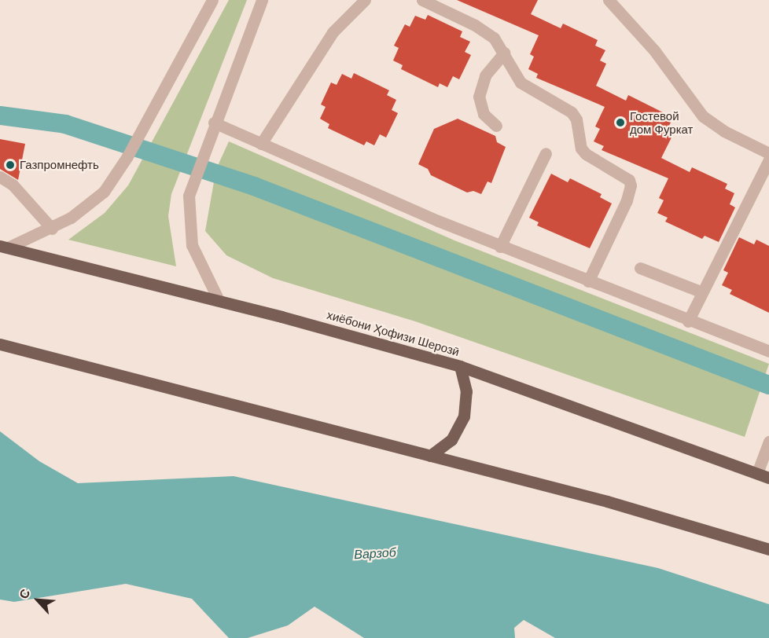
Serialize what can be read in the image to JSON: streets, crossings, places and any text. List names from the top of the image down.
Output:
{
  "streets": {
    "main road": ["хиёбони Ҳофизи Шерозӣ"]
  },
  "water": ["Варзоб"],
  "places": ["Гостевой дом Фуркат", "Газпромнефть"],
  "north": "top left"
}
